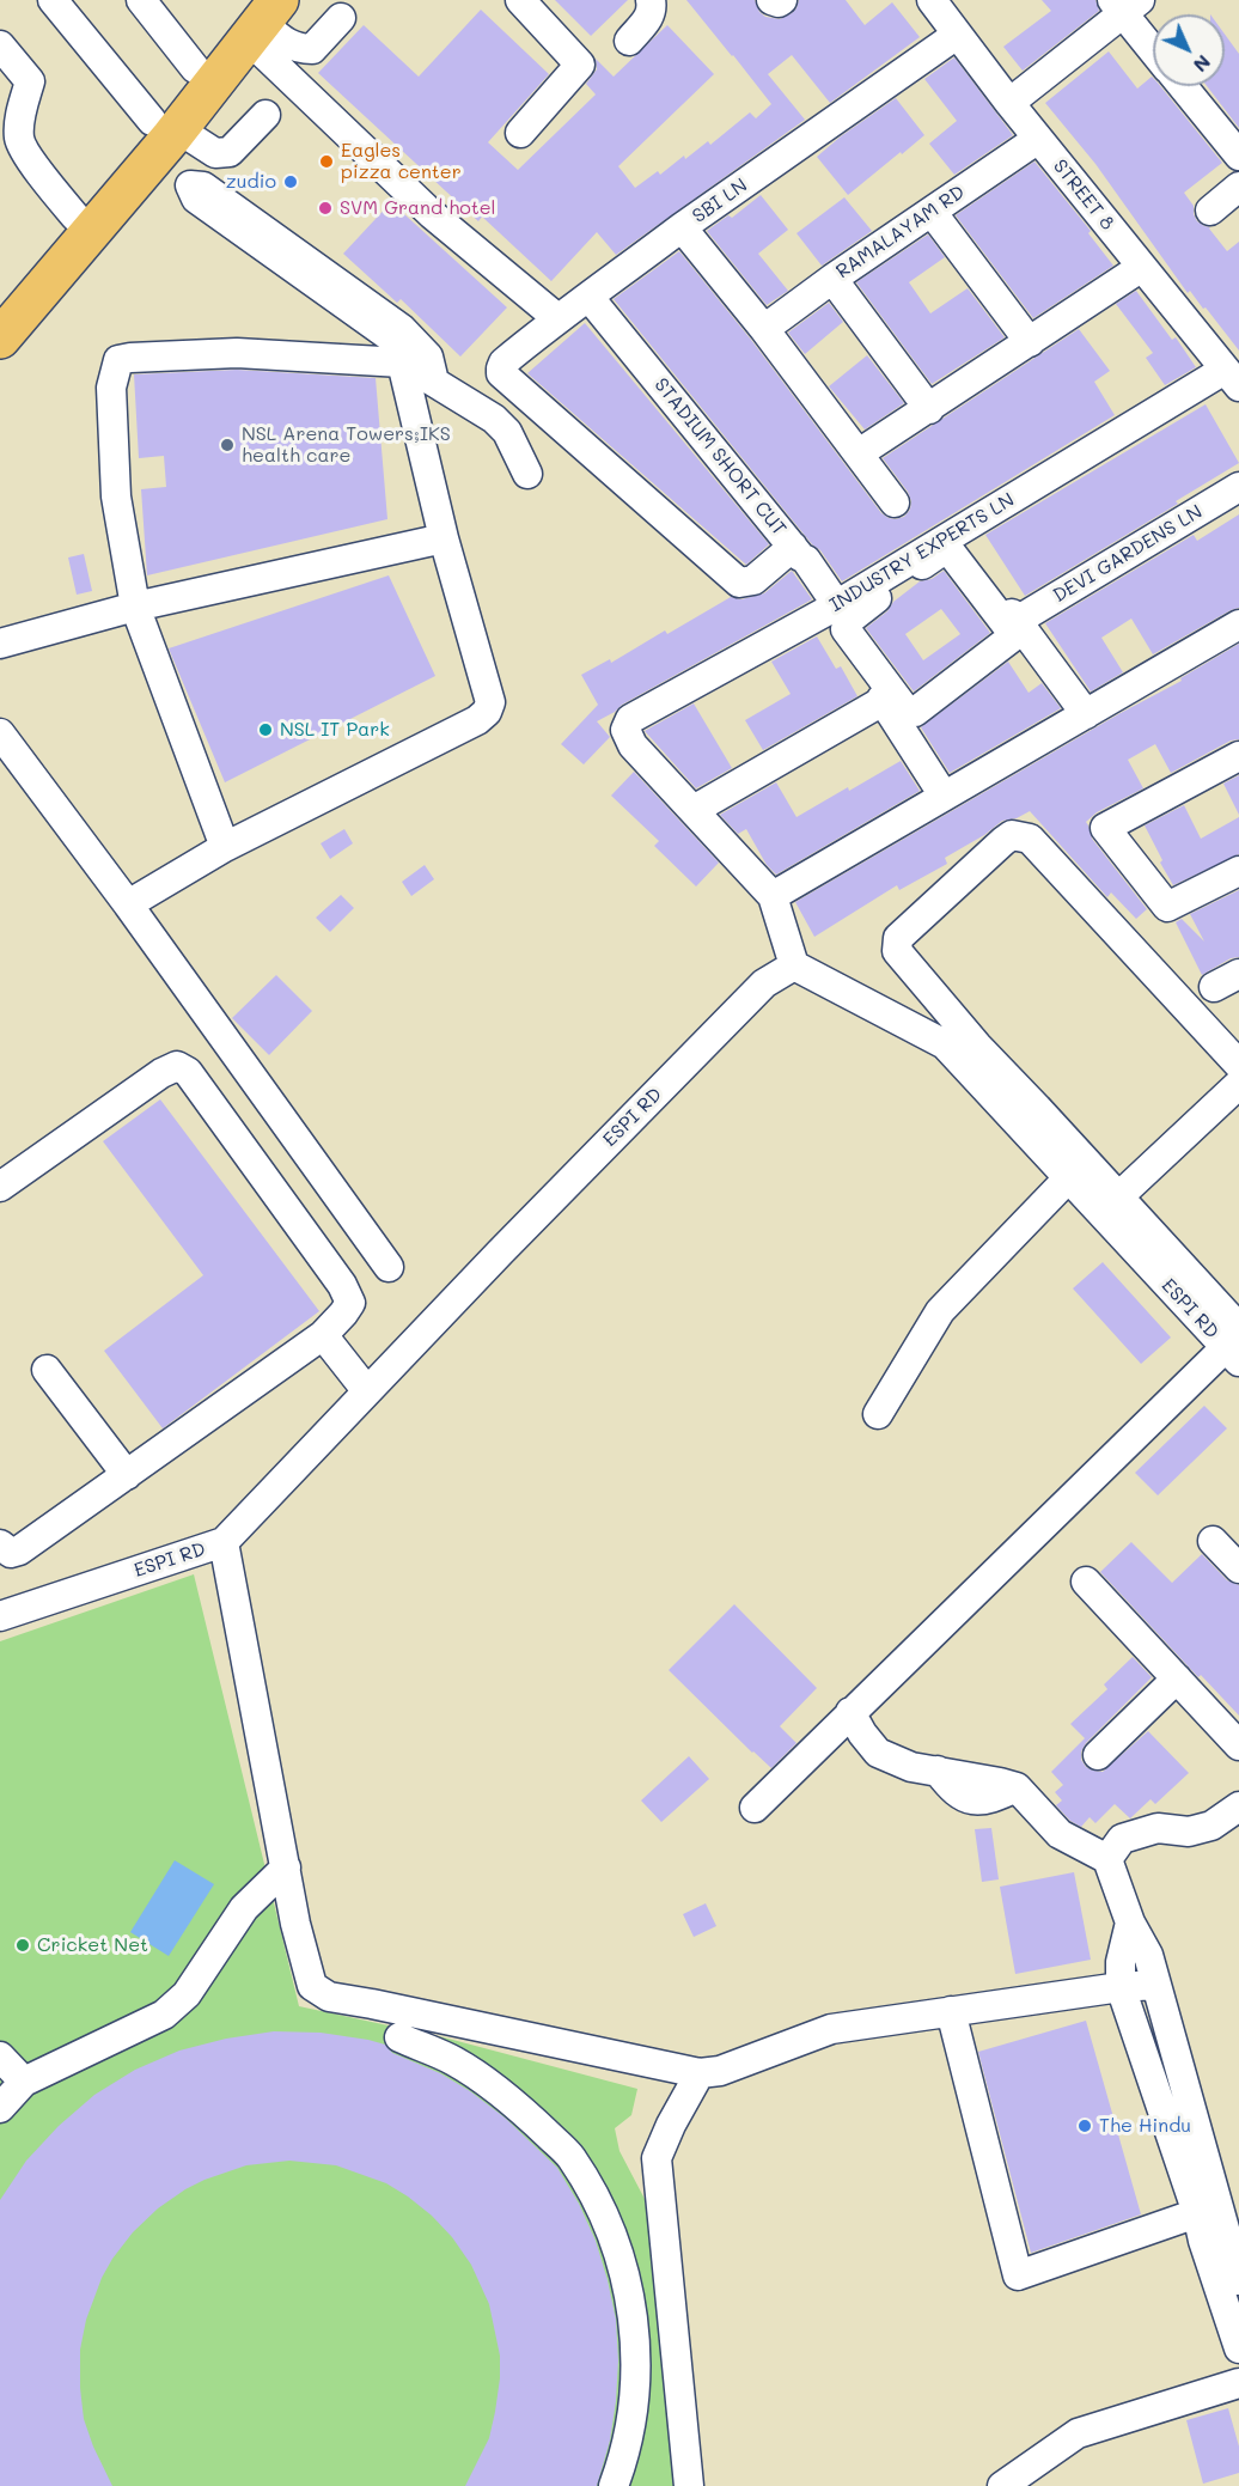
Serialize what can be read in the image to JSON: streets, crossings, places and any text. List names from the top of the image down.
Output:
{
  "streets": {
    "street": [
      "STREET 8",
      "SBI LN",
      "RAMALAYAM RD",
      "STADIUM SHORT CUT",
      "INDUSTRY EXPERTS LN",
      "DEVI GARDENS LN",
      "ESPI RD"
    ]
  },
  "crossings": [
    ["STREET 8", "SBI LN"],
    ["STREET 8", "RAMALAYAM RD"],
    ["STREET 8", "INDUSTRY EXPERTS LN"],
    ["SBI LN", "RAMALAYAM RD"],
    ["INDUSTRY EXPERTS LN", "DEVI GARDENS LN"]
  ],
  "places": [
    "Eagles pizza center",
    "zudio",
    "SVM Grand hotel",
    "NSL Arena Towers;IKS health care",
    "NSL IT Park",
    "Cricket Net",
    "The Hindu"
  ],
  "north": "bottom right"
}
